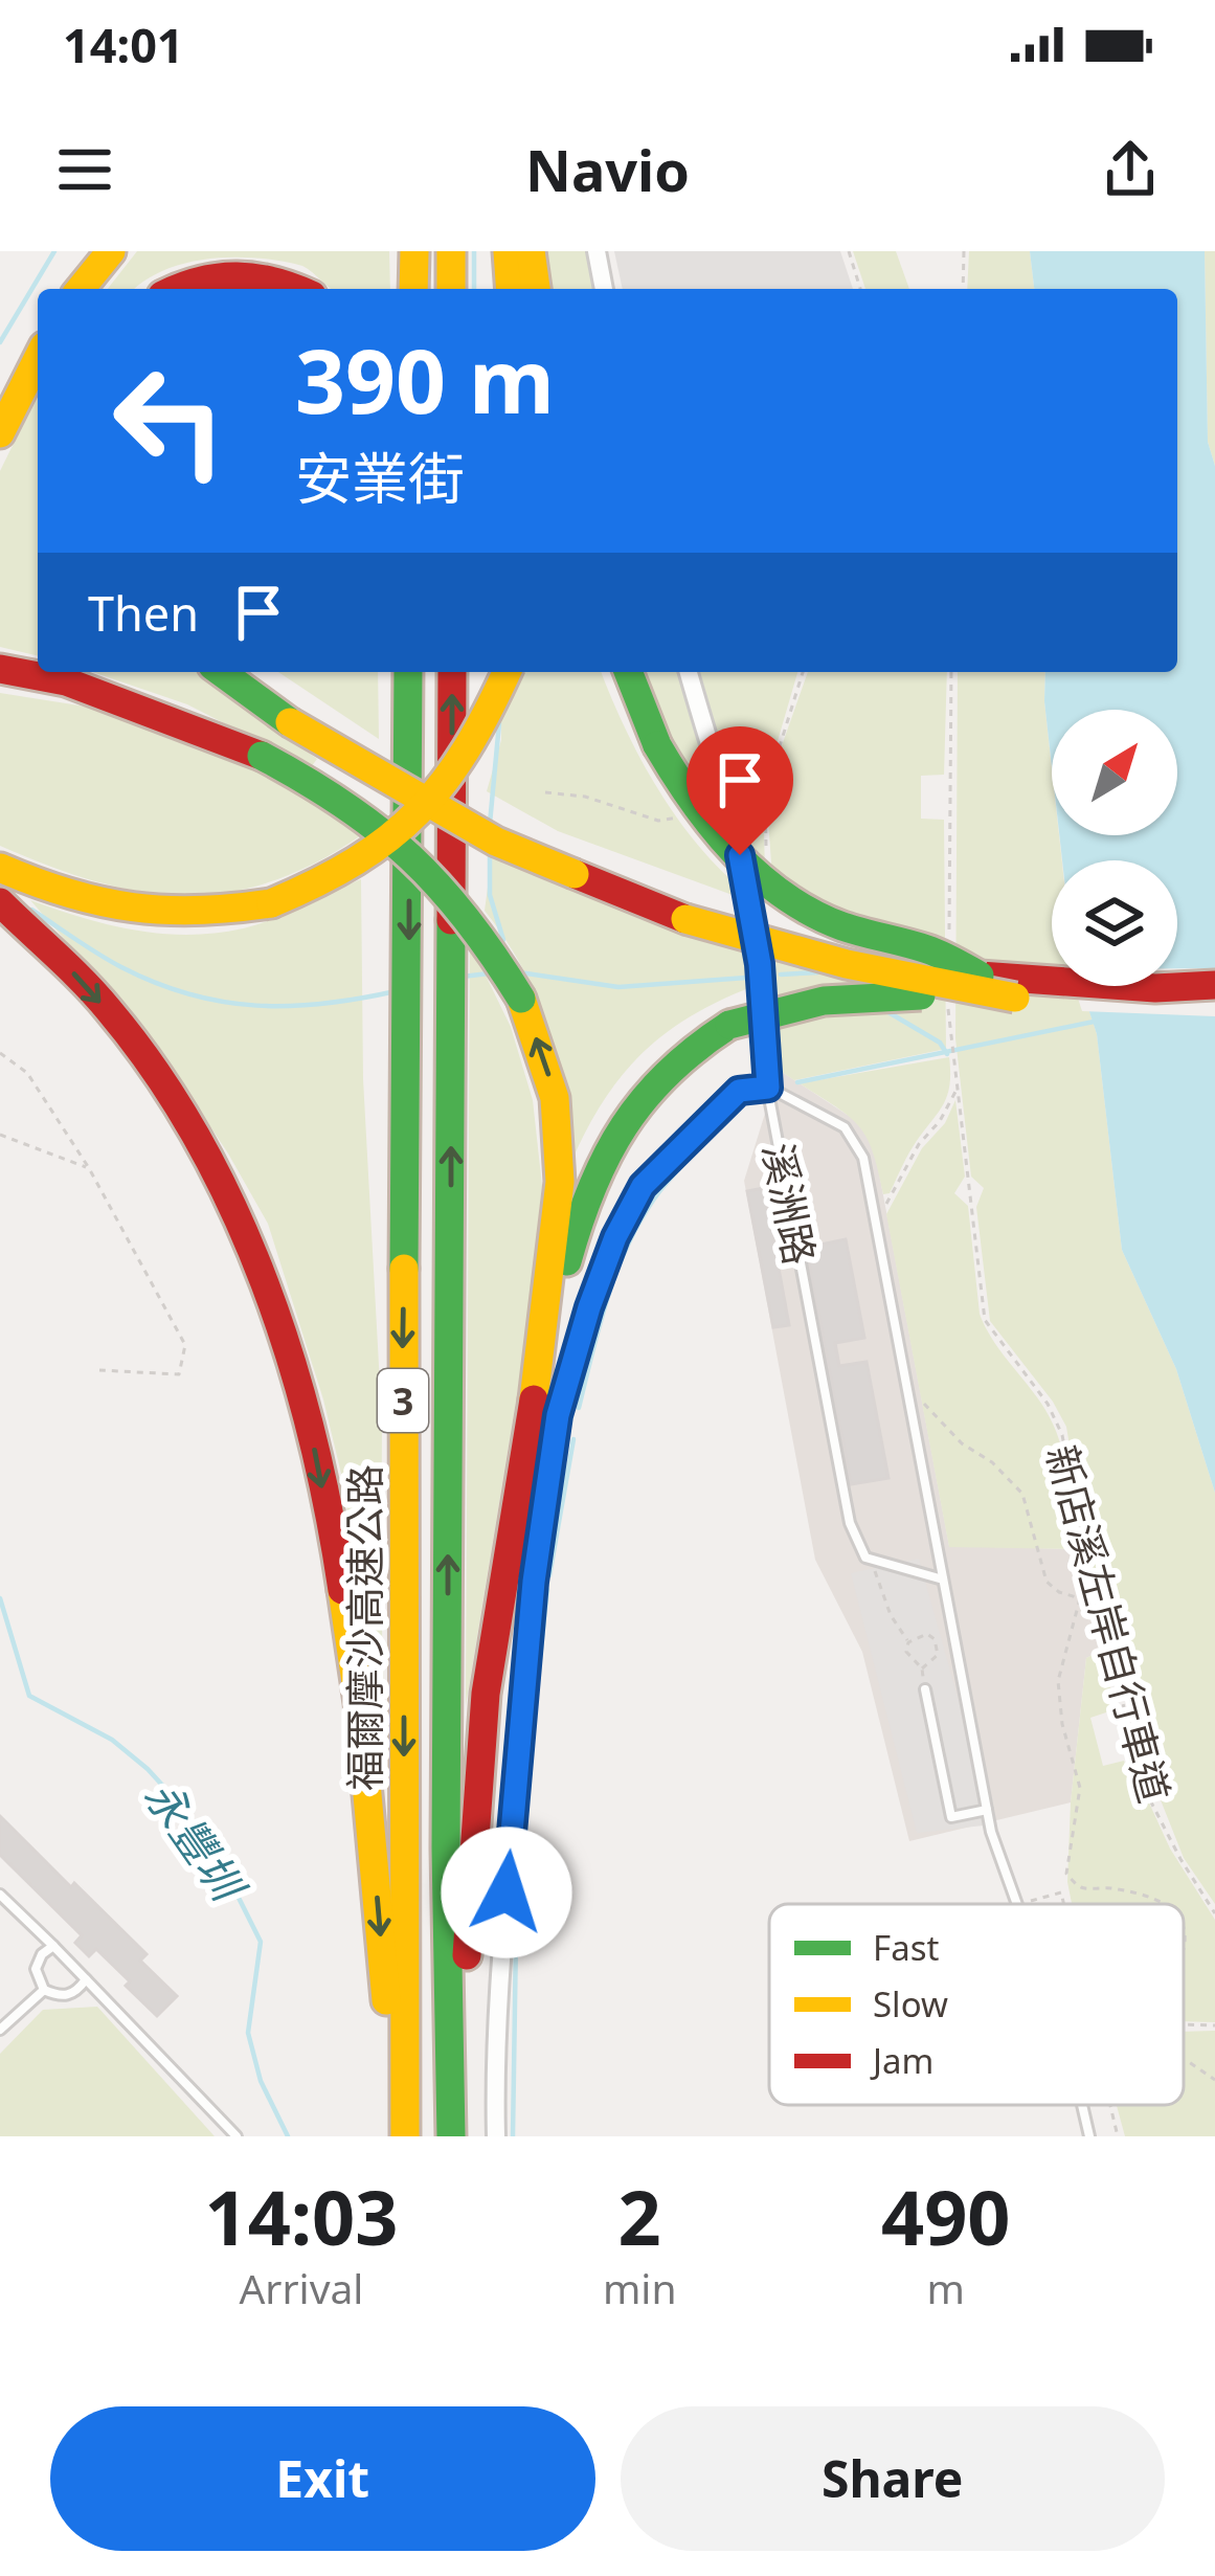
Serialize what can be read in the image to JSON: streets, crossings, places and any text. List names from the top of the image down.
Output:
{
  "streets": {
    "highway": ["3", "福爾摩沙高速公路"],
    "lane": ["溪洲路"],
    "path": ["新店溪左岸自行車道"]
  },
  "water": ["永豐圳"],
  "legend": ["Fast", "Slow", "Jam"],
  "north": "top right",
  "page": {
    "status": "14:01",
    "header": "Navio",
    "turn": ["390 m", "安業街"],
    "then": "Then",
    "eta": [
      "14:03",
      "Arrival",
      "2",
      "min",
      "490",
      "m"
    ],
    "buttons": ["Exit", "Share"]
  }
}
